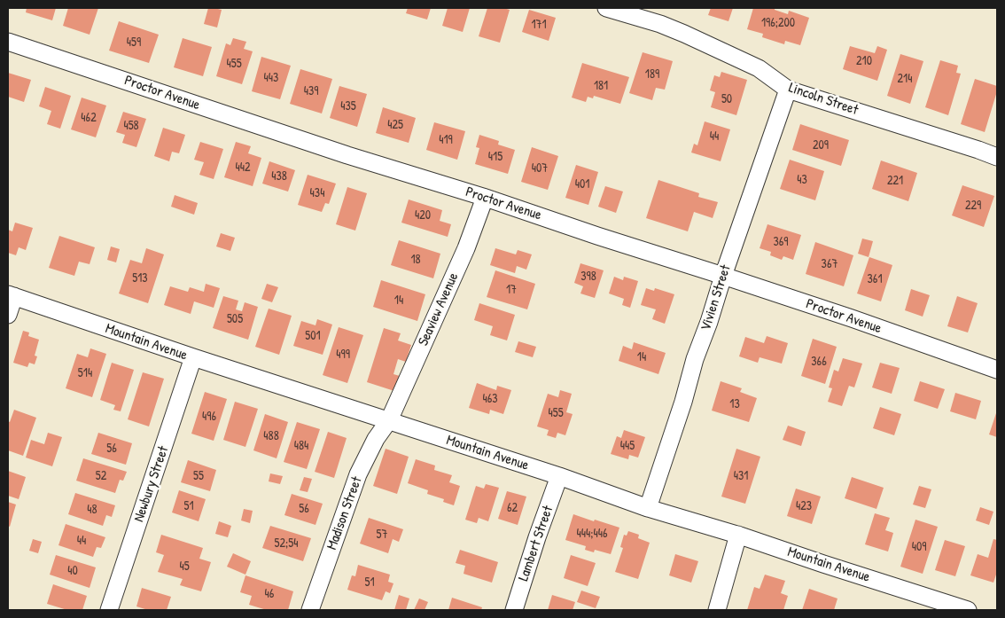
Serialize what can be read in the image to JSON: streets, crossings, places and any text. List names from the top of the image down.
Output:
{
  "streets": {
    "street": [
      "Proctor Avenue",
      "Lincoln Street",
      "Vivien Street",
      "Seaview Avenue",
      "Mountain Avenue",
      "Newbury Street",
      "Madison Street",
      "Lambert Street"
    ]
  },
  "crossings": [
    ["Proctor Avenue", "Vivien Street"],
    ["Proctor Avenue", "Seaview Avenue"],
    ["Lincoln Street", "Vivien Street"],
    ["Vivien Street", "Mountain Avenue"],
    ["Seaview Avenue", "Mountain Avenue"],
    ["Seaview Avenue", "Madison Street"],
    ["Mountain Avenue", "Newbury Street"],
    ["Mountain Avenue", "Madison Street"],
    ["Mountain Avenue", "Lambert Street"]
  ],
  "house_numbers": [
    "196;200",
    "171",
    "459",
    "210",
    "455",
    "189",
    "443",
    "214",
    "181",
    "439",
    "50",
    "435",
    "462",
    "425",
    "458",
    "44",
    "419",
    "209",
    "415",
    "442",
    "407",
    "438",
    "43",
    "221",
    "401",
    "434",
    "229",
    "420",
    "369",
    "18",
    "367",
    "398",
    "513",
    "361",
    "17",
    "14",
    "505",
    "501",
    "499",
    "14",
    "366",
    "514",
    "463",
    "13",
    "455",
    "496",
    "488",
    "484",
    "445",
    "56",
    "52",
    "55",
    "431",
    "51",
    "423",
    "62",
    "56",
    "48",
    "444;446",
    "57",
    "44",
    "52;54",
    "409",
    "45",
    "40",
    "51",
    "46"
  ]
}
